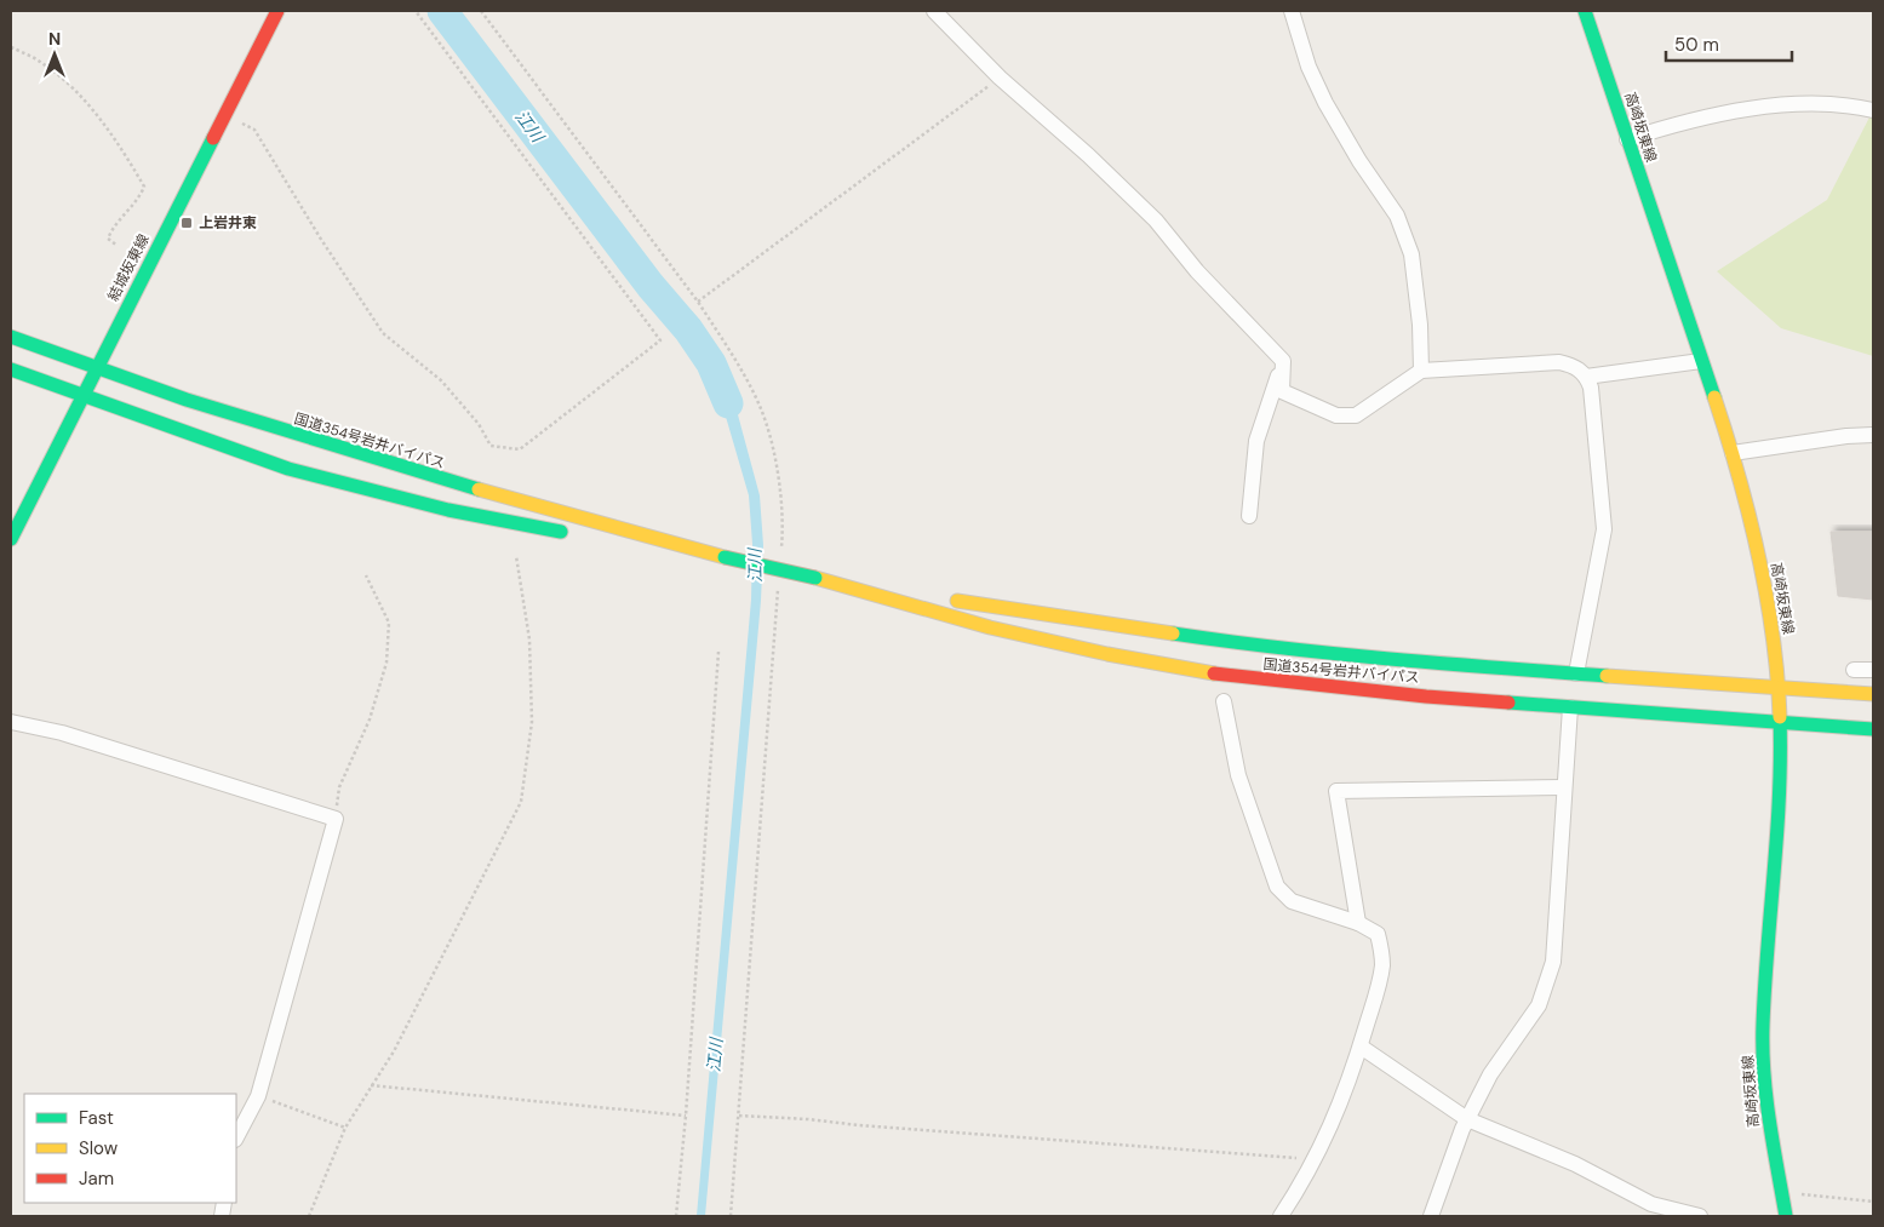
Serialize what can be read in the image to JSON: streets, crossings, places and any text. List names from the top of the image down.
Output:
{
  "streets": {
    "main road": ["高崎坂東線", "結城坂東線", "国道354号岩井バイパス"]
  },
  "crossings": [
    ["高崎坂東線", "国道354号岩井バイパス"],
    ["結城坂東線", "国道354号岩井バイパス"]
  ],
  "water": ["江川"],
  "places": {
    "transit": ["上岩井東"]
  },
  "legend": ["Fast", "Slow", "Jam"],
  "scale_bar": "50 m",
  "north": "top"
}
